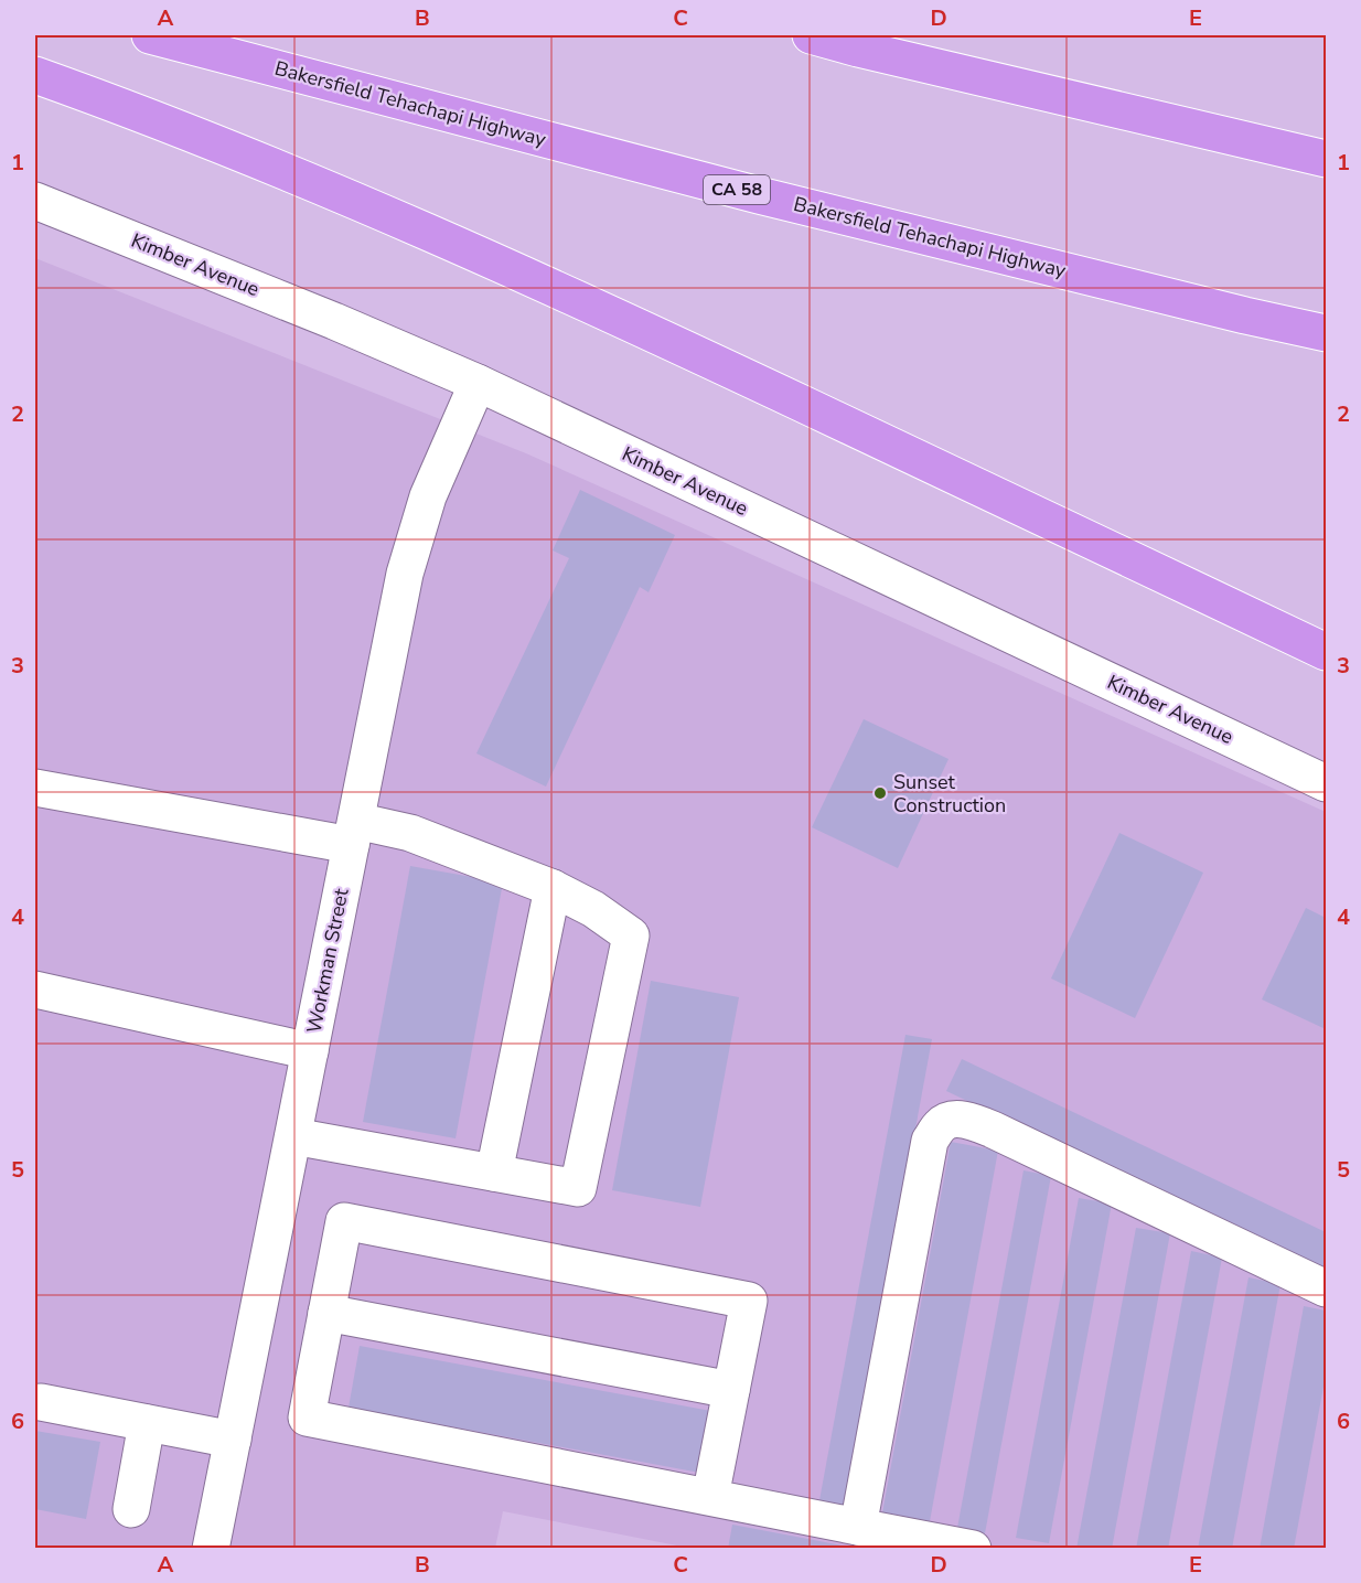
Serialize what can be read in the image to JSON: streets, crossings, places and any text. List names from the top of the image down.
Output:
{
  "streets": {
    "highway": ["Bakersfield Tehachapi Highway", "CA 58"],
    "street": ["Kimber Avenue", "Workman Street"]
  },
  "crossings": [
    ["Kimber Avenue", "Workman Street"]
  ],
  "places": ["Sunset Construction"],
  "grid": {
    "columns": [
      "A",
      "B",
      "C",
      "D",
      "E"
    ],
    "rows": [
      "1",
      "2",
      "3",
      "4",
      "5",
      "6"
    ]
  }
}
